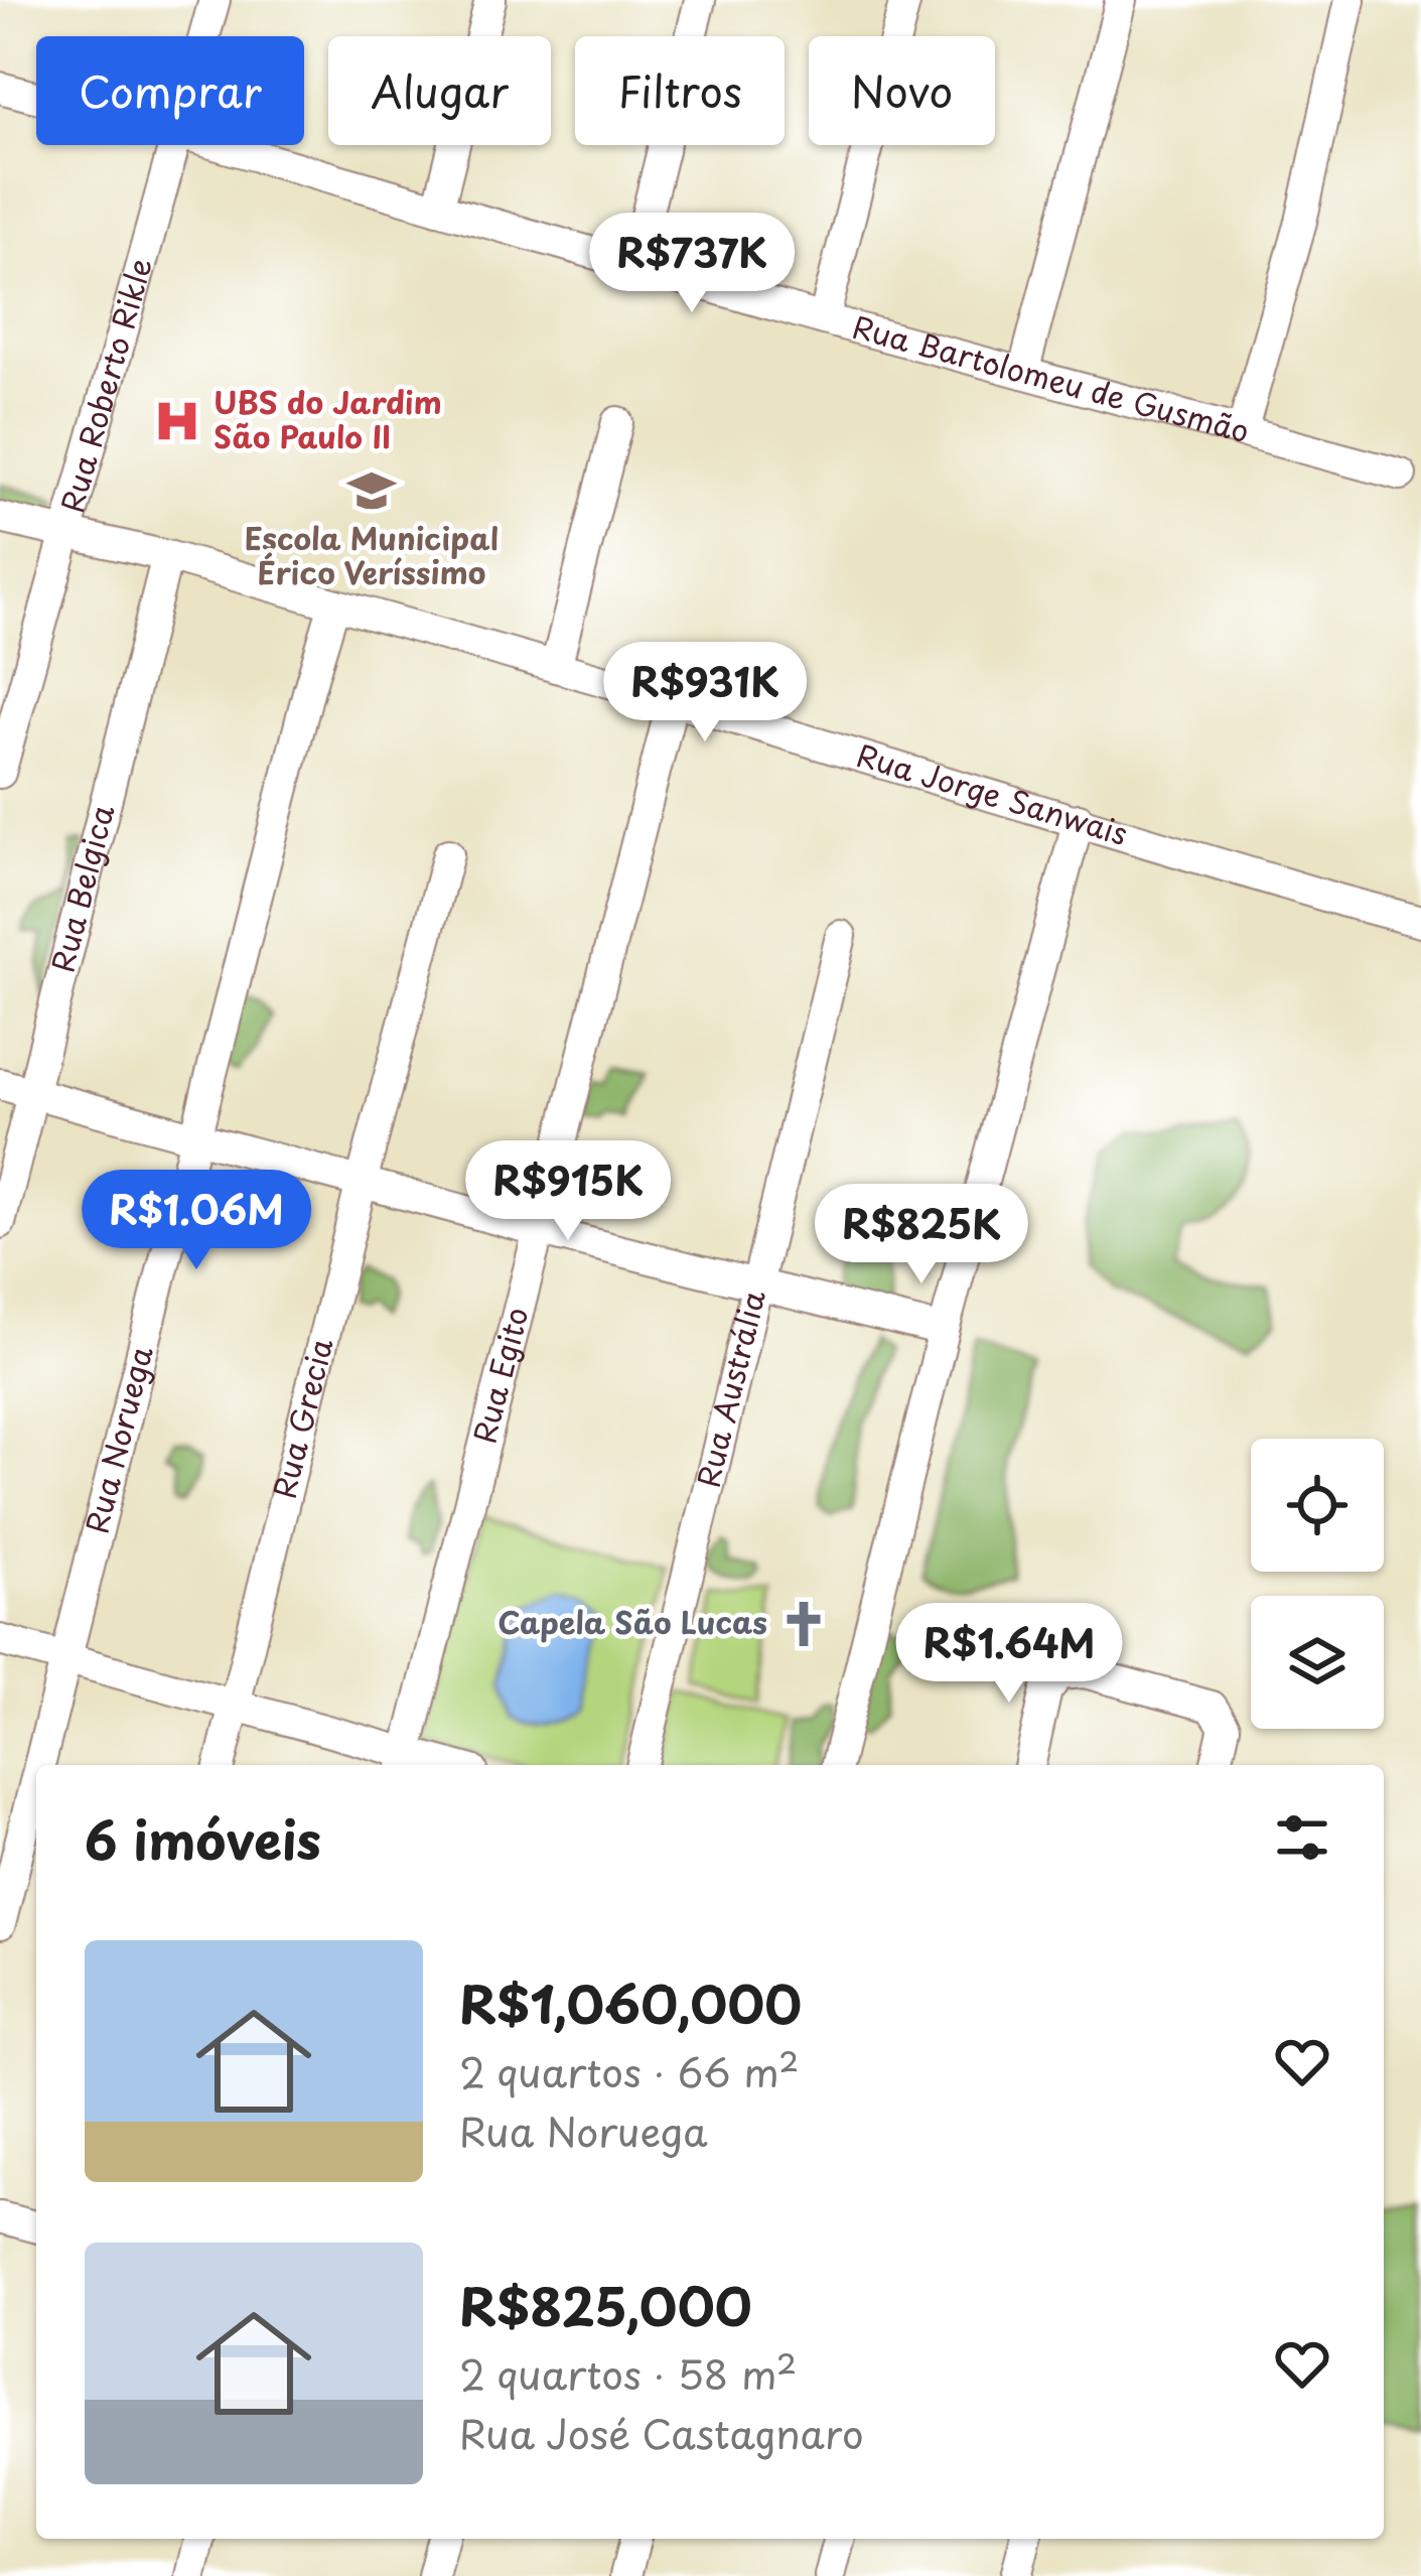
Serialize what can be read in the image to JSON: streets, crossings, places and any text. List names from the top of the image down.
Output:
{
  "streets": {
    "street": [
      "Rua Bartolomeu de Gusmão",
      "Rua Roberto Rikle",
      "Rua Jorge Sanwais",
      "Rua Belgica",
      "Rua Egito",
      "Rua Austrália",
      "Rua Grecia",
      "Rua Noruega"
    ]
  },
  "crossings": [
    ["Rua Roberto Rikle", "Rua Jorge Sanwais"],
    ["Rua Jorge Sanwais", "Rua Belgica"],
    ["Rua Jorge Sanwais", "Rua Egito"],
    ["Rua Jorge Sanwais", "Rua Noruega"]
  ],
  "places": {
    "hospital": ["UBS do Jardim São Paulo II"],
    "school or university": ["Escola Municipal Érico Veríssimo"],
    "church": ["Capela São Lucas"]
  },
  "page": {
    "chip": [
      "Comprar",
      "Alugar",
      "Filtros",
      "Novo"
    ],
    "price": [
      "R$737K",
      "R$931K",
      "R$915K",
      "R$1.06M",
      "R$825K",
      "R$1.64M"
    ],
    "heading": "6 imóveis",
    "list": [
      {
        "name": "R$1,060,000",
        "note": "2 quartos · 66 m² · Rua Noruega"
      },
      {
        "name": "R$825,000",
        "note": "2 quartos · 58 m² · Rua José Castagnaro"
      }
    ]
  }
}
